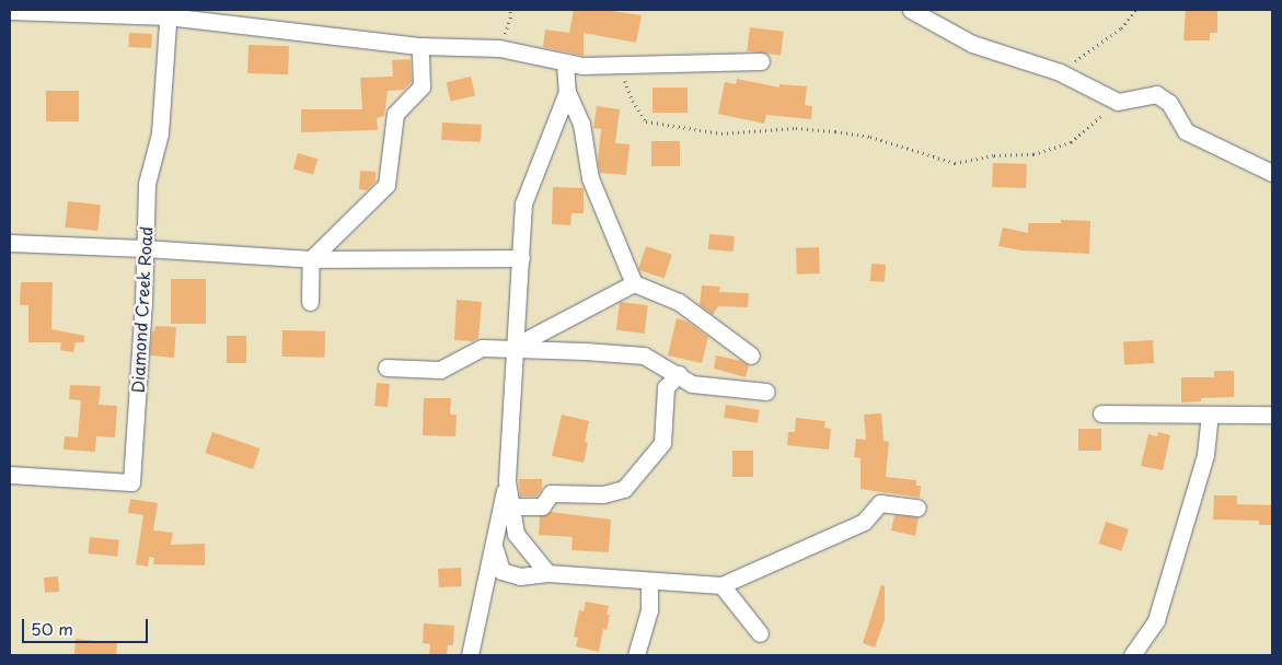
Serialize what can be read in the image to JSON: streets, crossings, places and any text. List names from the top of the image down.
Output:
{
  "streets": {
    "street": ["Diamond Creek Road"]
  },
  "scale_bar": "50 m"
}
